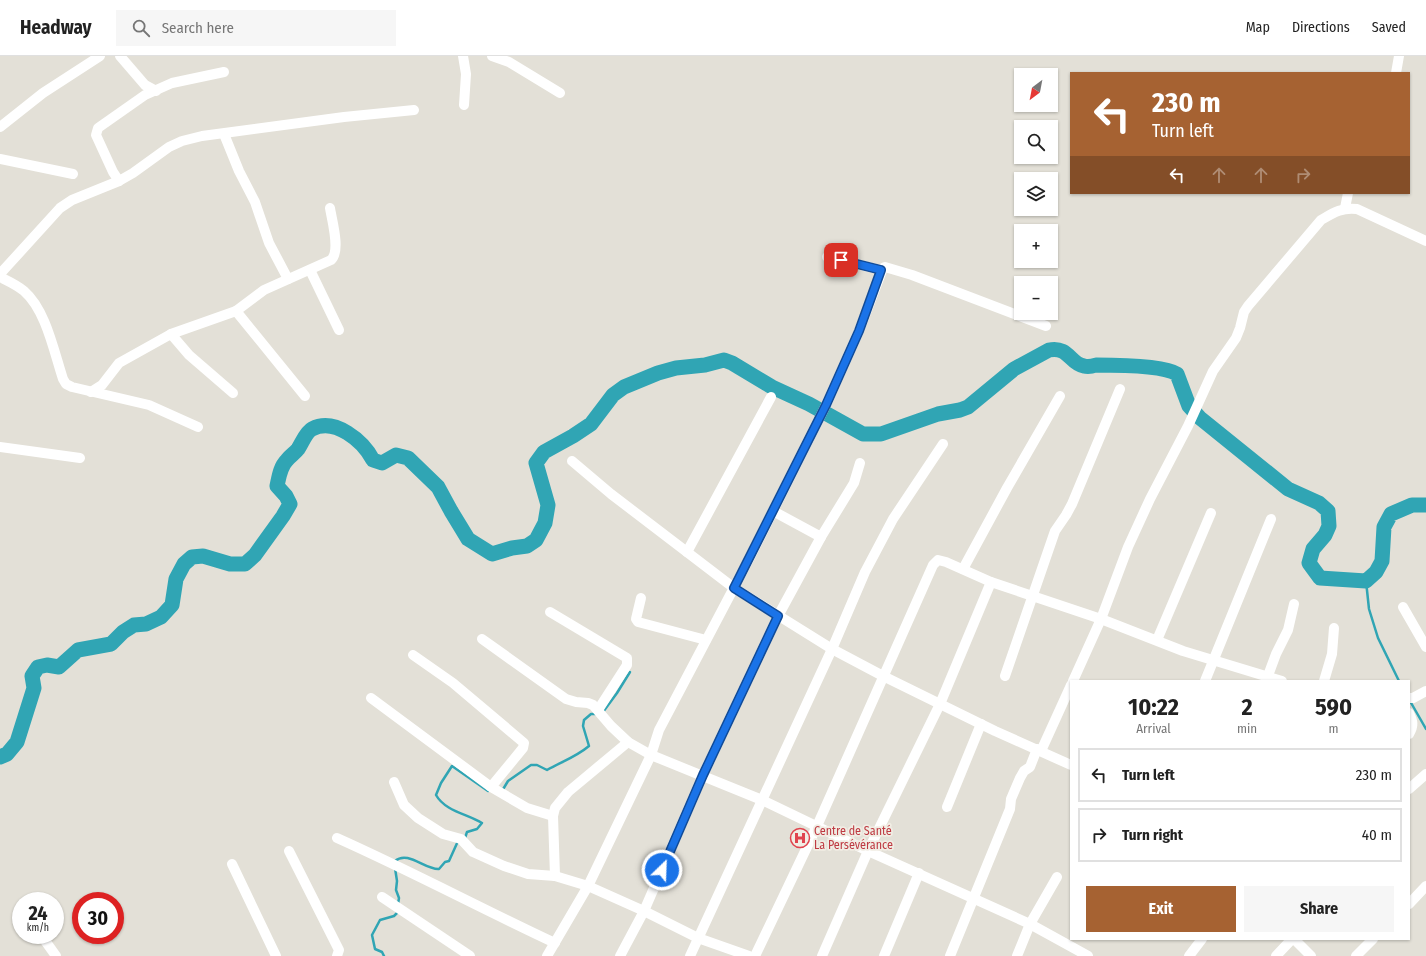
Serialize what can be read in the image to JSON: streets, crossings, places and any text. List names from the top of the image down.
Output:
{
  "places": {
    "hospital": ["Centre de Santé La Persévérance"]
  },
  "north": "bottom left",
  "page": {
    "header": "Headway",
    "search": "Search here",
    "nav": ["Map", "Directions", "Saved"],
    "map_buttons": ["+", "−"],
    "turn": ["230 m", "Turn left"],
    "eta": [
      "10:22",
      "Arrival",
      "2",
      "min",
      "590",
      "m"
    ],
    "list": [
      {
        "name": "Turn left",
        "value": "230 m"
      },
      {
        "name": "Turn right",
        "value": "40 m"
      }
    ],
    "buttons": ["Exit", "Share"],
    "speed": "24 km/h",
    "limit": "30"
  }
}
